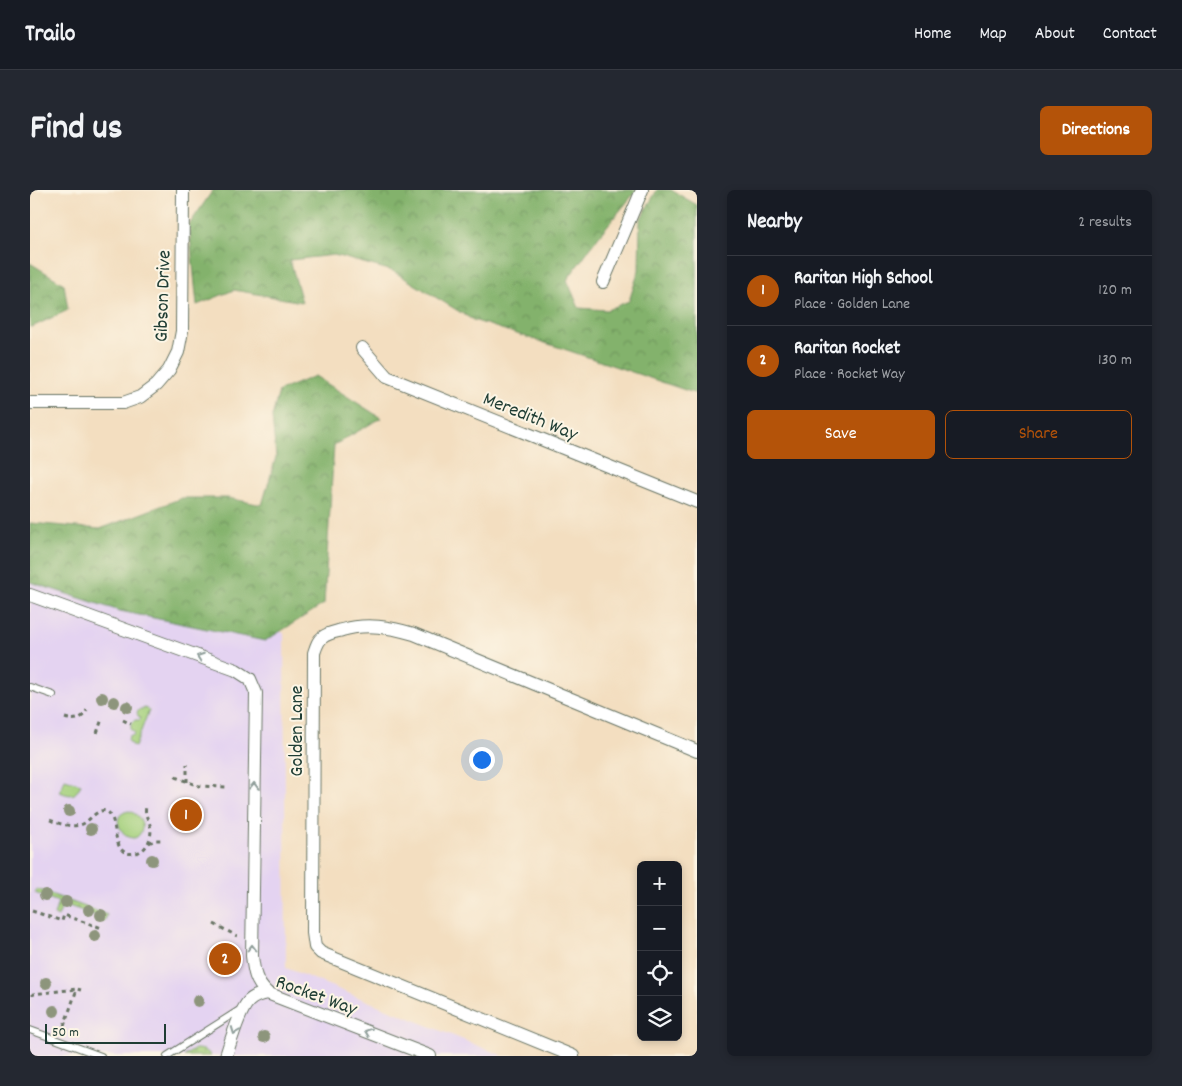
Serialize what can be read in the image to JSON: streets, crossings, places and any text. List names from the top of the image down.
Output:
{
  "streets": {
    "street": [
      "Gibson Drive",
      "Meredith Way",
      "Golden Lane",
      "Rocket Way"
    ]
  },
  "one_way": ["Rocket Way"],
  "scale_bar": "50 m",
  "page": {
    "header": "Trailo",
    "nav": [
      "Home",
      "Map",
      "About",
      "Contact"
    ],
    "title": "Find us",
    "buttons": [
      "Directions",
      ["Save", "Share"]
    ],
    "heading": ["Nearby", "2 results"],
    "list": [
      {
        "mark": "1",
        "name": "Raritan High School",
        "note": "Place · Golden Lane",
        "value": "120 m"
      },
      {
        "mark": "2",
        "name": "Raritan Rocket",
        "note": "Place · Rocket Way",
        "value": "130 m"
      }
    ],
    "pins": ["1", "2"],
    "map_buttons": ["+", "−"],
    "scale": "50 m"
  }
}
